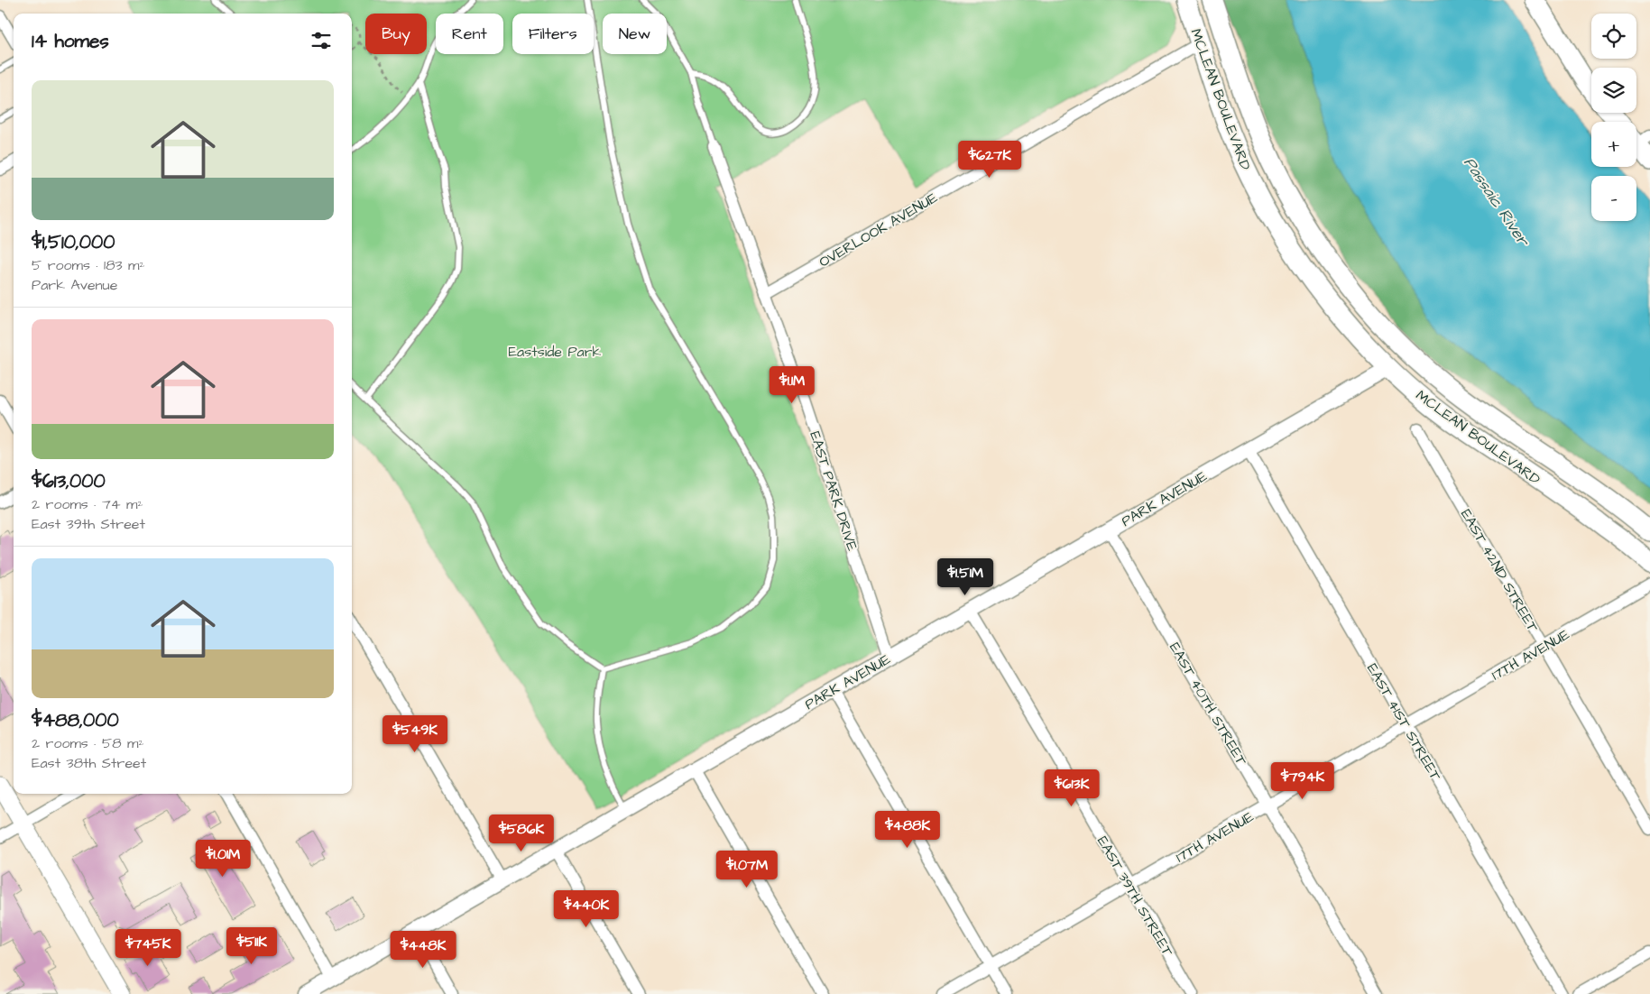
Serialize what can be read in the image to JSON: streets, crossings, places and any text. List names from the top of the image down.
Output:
{
  "streets": {
    "main road": ["MCLEAN BOULEVARD"],
    "street": [
      "OVERLOOK AVENUE",
      "EAST PARK DRIVE",
      "PARK AVENUE",
      "EAST 42ND STREET",
      "17TH AVENUE",
      "EAST 40TH STREET",
      "EAST 41ST STREET",
      "EAST 39TH STREET"
    ]
  },
  "crossings": [
    ["MCLEAN BOULEVARD", "OVERLOOK AVENUE"],
    ["MCLEAN BOULEVARD", "PARK AVENUE"],
    ["OVERLOOK AVENUE", "EAST PARK DRIVE"],
    ["EAST PARK DRIVE", "PARK AVENUE"],
    ["PARK AVENUE", "EAST 40TH STREET"],
    ["PARK AVENUE", "EAST 41ST STREET"],
    ["PARK AVENUE", "EAST 39TH STREET"],
    ["EAST 42ND STREET", "17TH AVENUE"],
    ["17TH AVENUE", "EAST 40TH STREET"],
    ["17TH AVENUE", "EAST 41ST STREET"],
    ["17TH AVENUE", "EAST 39TH STREET"]
  ],
  "water": ["Passaic River"],
  "parks": ["Eastside Park"],
  "page": {
    "map_buttons": ["+", "−"],
    "chip": [
      "Buy",
      "Rent",
      "Filters",
      "New"
    ],
    "heading": "14 homes",
    "list": [
      {
        "name": "$1,510,000",
        "note": "5 rooms · 183 m² · Park Avenue"
      },
      {
        "name": "$613,000",
        "note": "2 rooms · 74 m² · East 39th Street"
      },
      {
        "name": "$488,000",
        "note": "2 rooms · 58 m² · East 38th Street"
      }
    ],
    "price": [
      "$627K",
      "$1.1M",
      "$1.51M",
      "$549K",
      "$794K",
      "$613K",
      "$488K",
      "$586K",
      "$1.01M",
      "$1.07M",
      "$440K",
      "$511K",
      "$745K",
      "$448K"
    ]
  }
}
